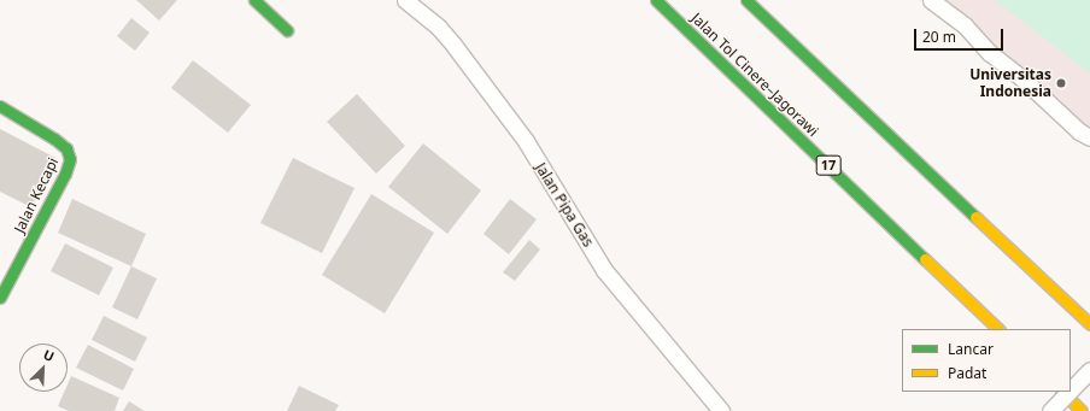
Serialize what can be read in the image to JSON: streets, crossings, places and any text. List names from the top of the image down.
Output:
{
  "streets": {
    "main road": ["Jalan Tol Cinere–Jagorawi", "17", "Jalan Kecapi"],
    "lane": ["Jalan Pipa Gas"]
  },
  "places": ["Universitas Indonesia"],
  "legend": ["Lancar", "Padat"],
  "scale_bar": "20 m",
  "north": "top right"
}
